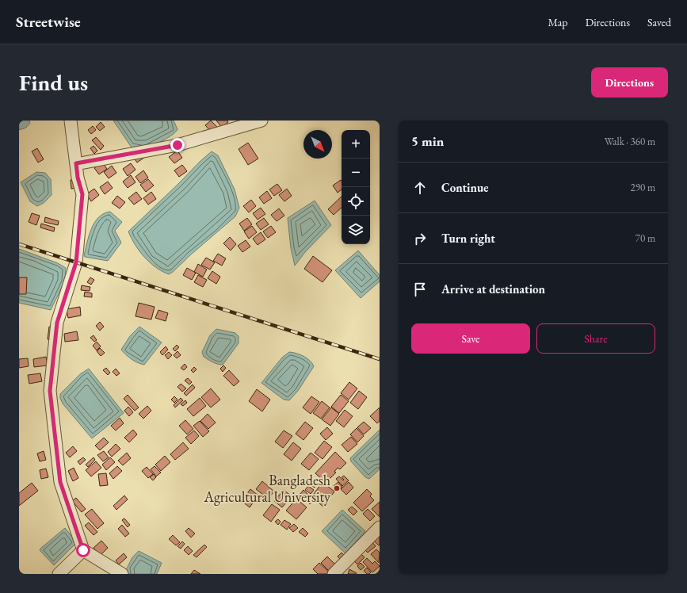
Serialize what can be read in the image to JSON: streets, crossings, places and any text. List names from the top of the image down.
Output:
{
  "places": ["Bangladesh Agricultural University"],
  "north": "bottom right",
  "page": {
    "header": "Streetwise",
    "nav": ["Map", "Directions", "Saved"],
    "buttons": [
      "Directions",
      ["Save", "Share"]
    ],
    "title": "Find us",
    "heading": ["5 min", "Walk · 360 m"],
    "map_buttons": ["+", "−"],
    "list": [
      ["Continue", "290 m"],
      ["Turn right", "70 m"],
      "Arrive at destination"
    ]
  }
}
